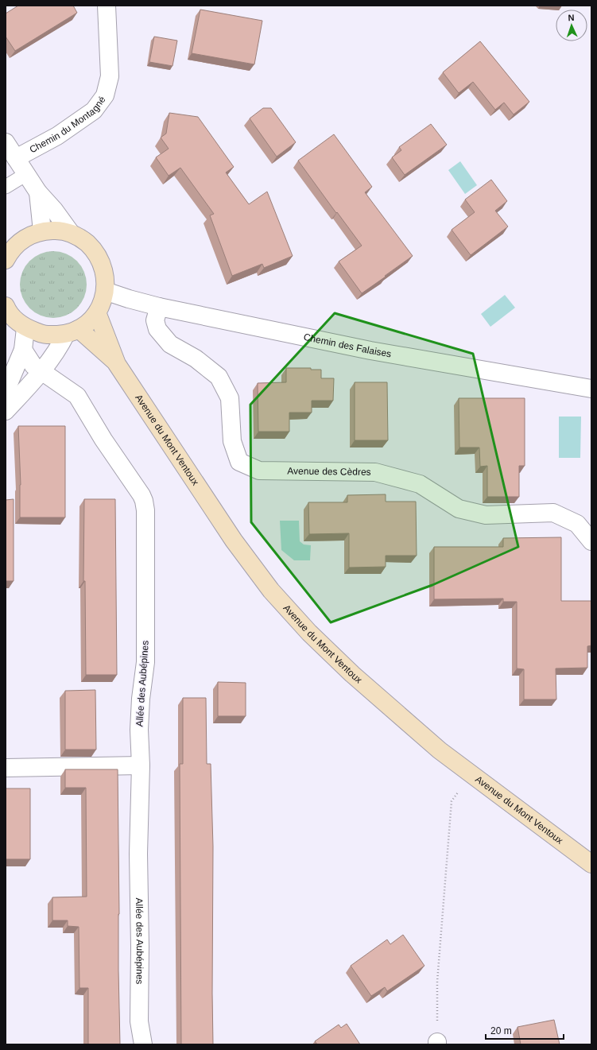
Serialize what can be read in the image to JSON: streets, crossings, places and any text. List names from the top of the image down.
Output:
{
  "streets": {
    "street": [
      "Chemin du Montagné",
      "Chemin des Falaises",
      "Avenue du Mont Ventoux",
      "Avenue des Cèdres",
      "Allée des Aubépines"
    ]
  },
  "crossings": [
    ["Chemin des Falaises", "Avenue des Cèdres"]
  ],
  "scale_bar": "20 m",
  "north": "top"
}
